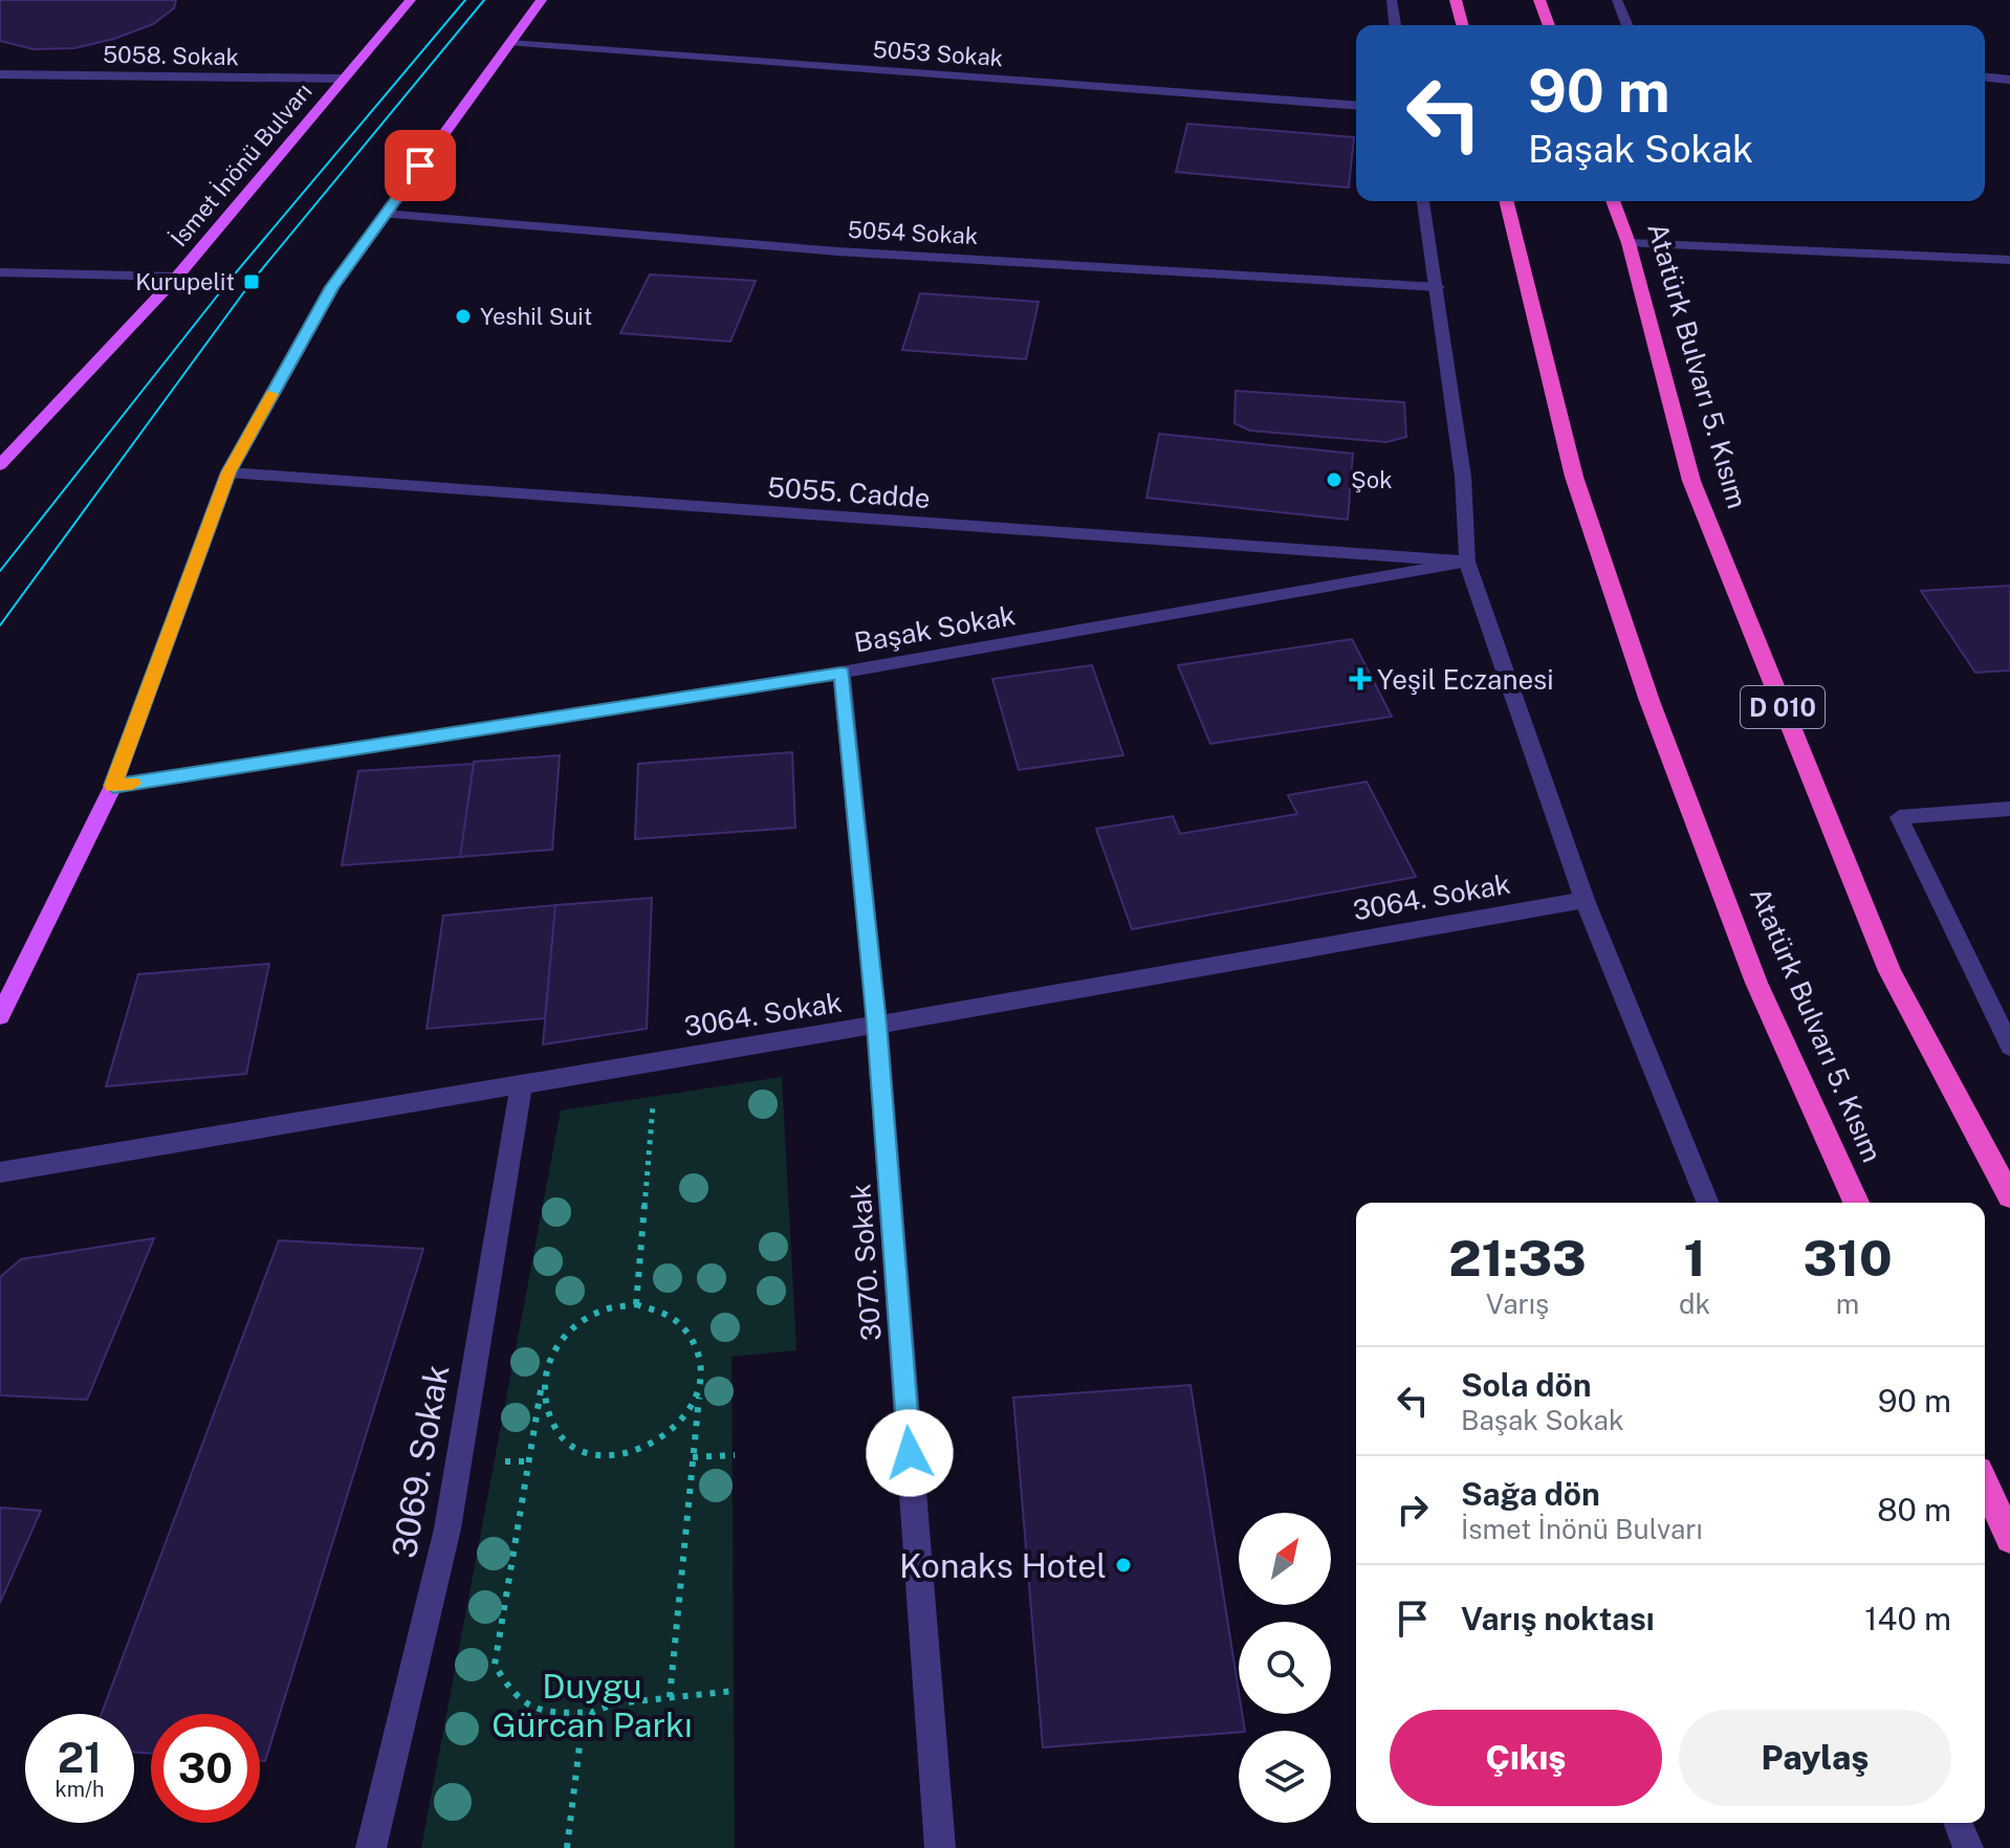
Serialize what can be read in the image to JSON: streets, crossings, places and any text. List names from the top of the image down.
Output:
{
  "streets": {
    "highway": ["Atatürk Bulvarı 5. Kısım", "D 010"],
    "main road": ["İsmet İnönü Bulvarı"],
    "street": [
      "5053 Sokak",
      "5058. Sokak",
      "5054 Sokak",
      "5055. Cadde",
      "Başak Sokak",
      "3064. Sokak",
      "3070. Sokak",
      "3069. Sokak"
    ]
  },
  "crossings": [
    ["5058. Sokak", "İsmet İnönü Bulvarı"],
    ["5055. Cadde", "Başak Sokak"],
    ["Başak Sokak", "3070. Sokak"],
    ["3064. Sokak", "3070. Sokak"],
    ["3064. Sokak", "3069. Sokak"]
  ],
  "parks": ["Duygu Gürcan Parkı"],
  "places": {
    "transit": ["Kurupelit"],
    "other": ["Yeshil Suit", "Şok", "Konaks Hotel"],
    "health": ["Yeşil Eczanesi"]
  },
  "north": "top right",
  "page": {
    "turn": ["90 m", "Başak Sokak"],
    "eta": [
      "21:33",
      "Varış",
      "1",
      "dk",
      "310",
      "m"
    ],
    "list": [
      {
        "name": "Sola dön",
        "note": "Başak Sokak",
        "value": "90 m"
      },
      {
        "name": "Sağa dön",
        "note": "İsmet İnönü Bulvarı",
        "value": "80 m"
      },
      {
        "name": "Varış noktası",
        "value": "140 m"
      }
    ],
    "buttons": ["Çıkış", "Paylaş"],
    "speed": "21 km/h",
    "limit": "30"
  }
}
